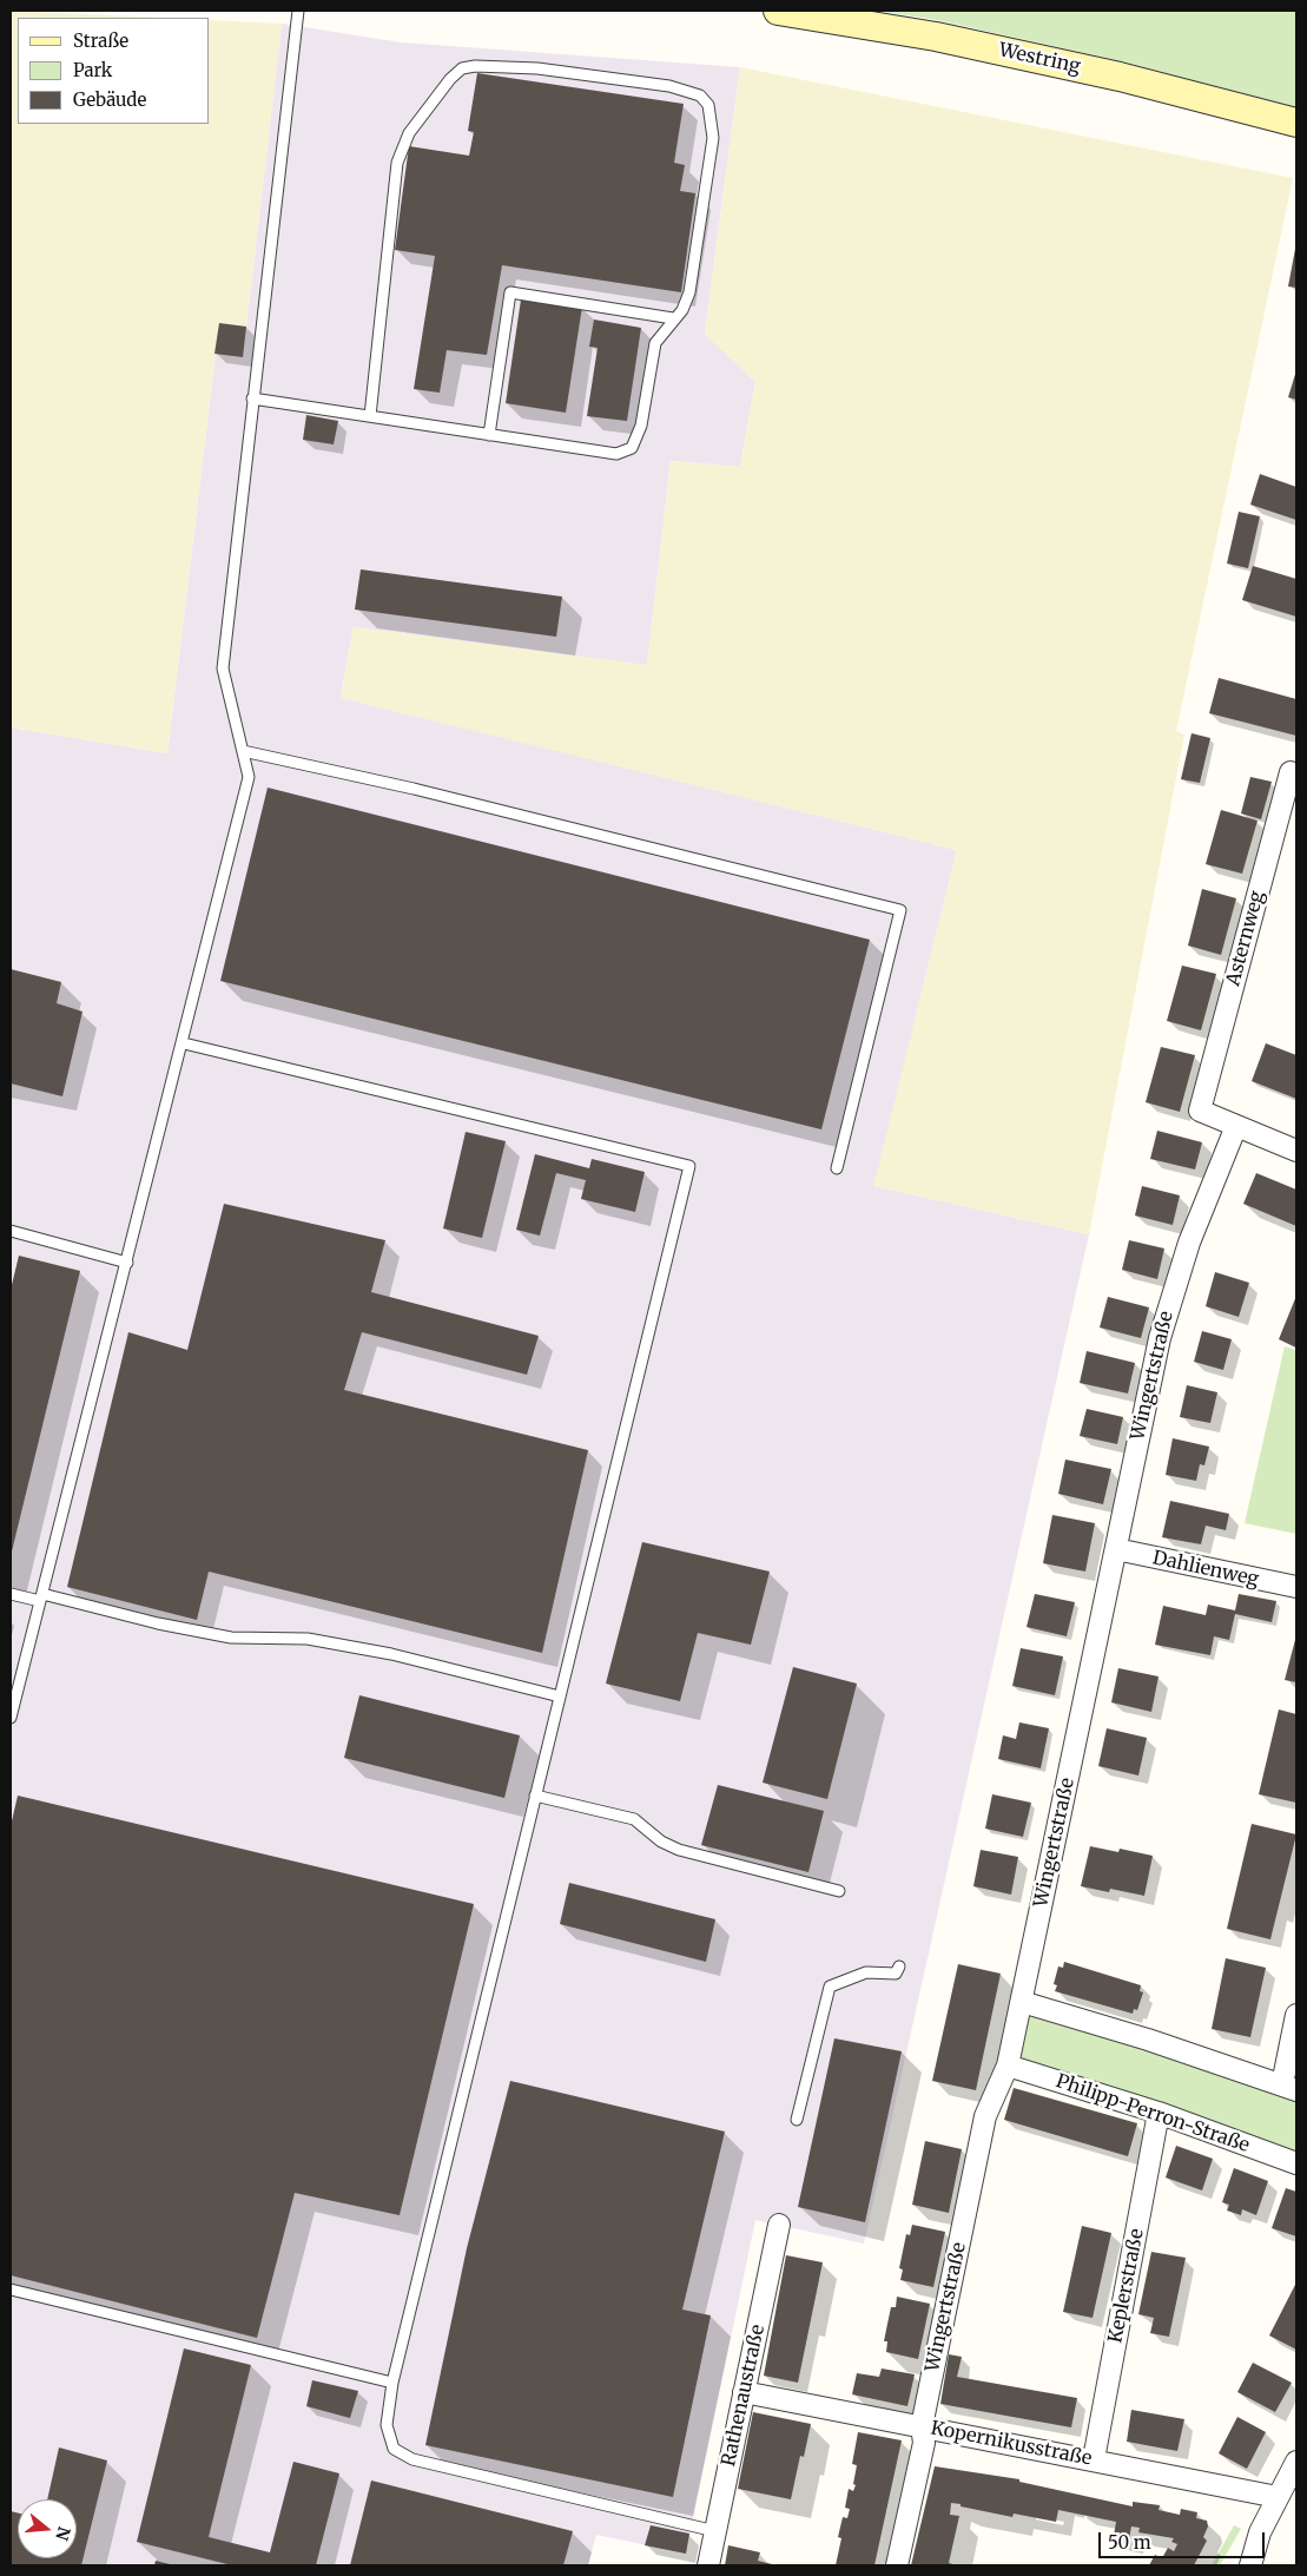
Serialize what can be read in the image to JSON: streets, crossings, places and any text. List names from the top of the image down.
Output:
{
  "streets": {
    "street": [
      "Westring",
      "Asternweg",
      "Wingertstraße",
      "Dahlienweg",
      "Philipp-Perron-Straße",
      "Keplerstraße",
      "Rathenaustraße",
      "Kopernikusstraße"
    ]
  },
  "crossings": [
    ["Asternweg", "Wingertstraße"],
    ["Wingertstraße", "Dahlienweg"],
    ["Wingertstraße", "Philipp-Perron-Straße"],
    ["Wingertstraße", "Kopernikusstraße"],
    ["Philipp-Perron-Straße", "Keplerstraße"],
    ["Keplerstraße", "Kopernikusstraße"],
    ["Rathenaustraße", "Kopernikusstraße"]
  ],
  "legend": ["Straße", "Park", "Gebäude"],
  "scale_bar": "50 m",
  "north": "right"
}
